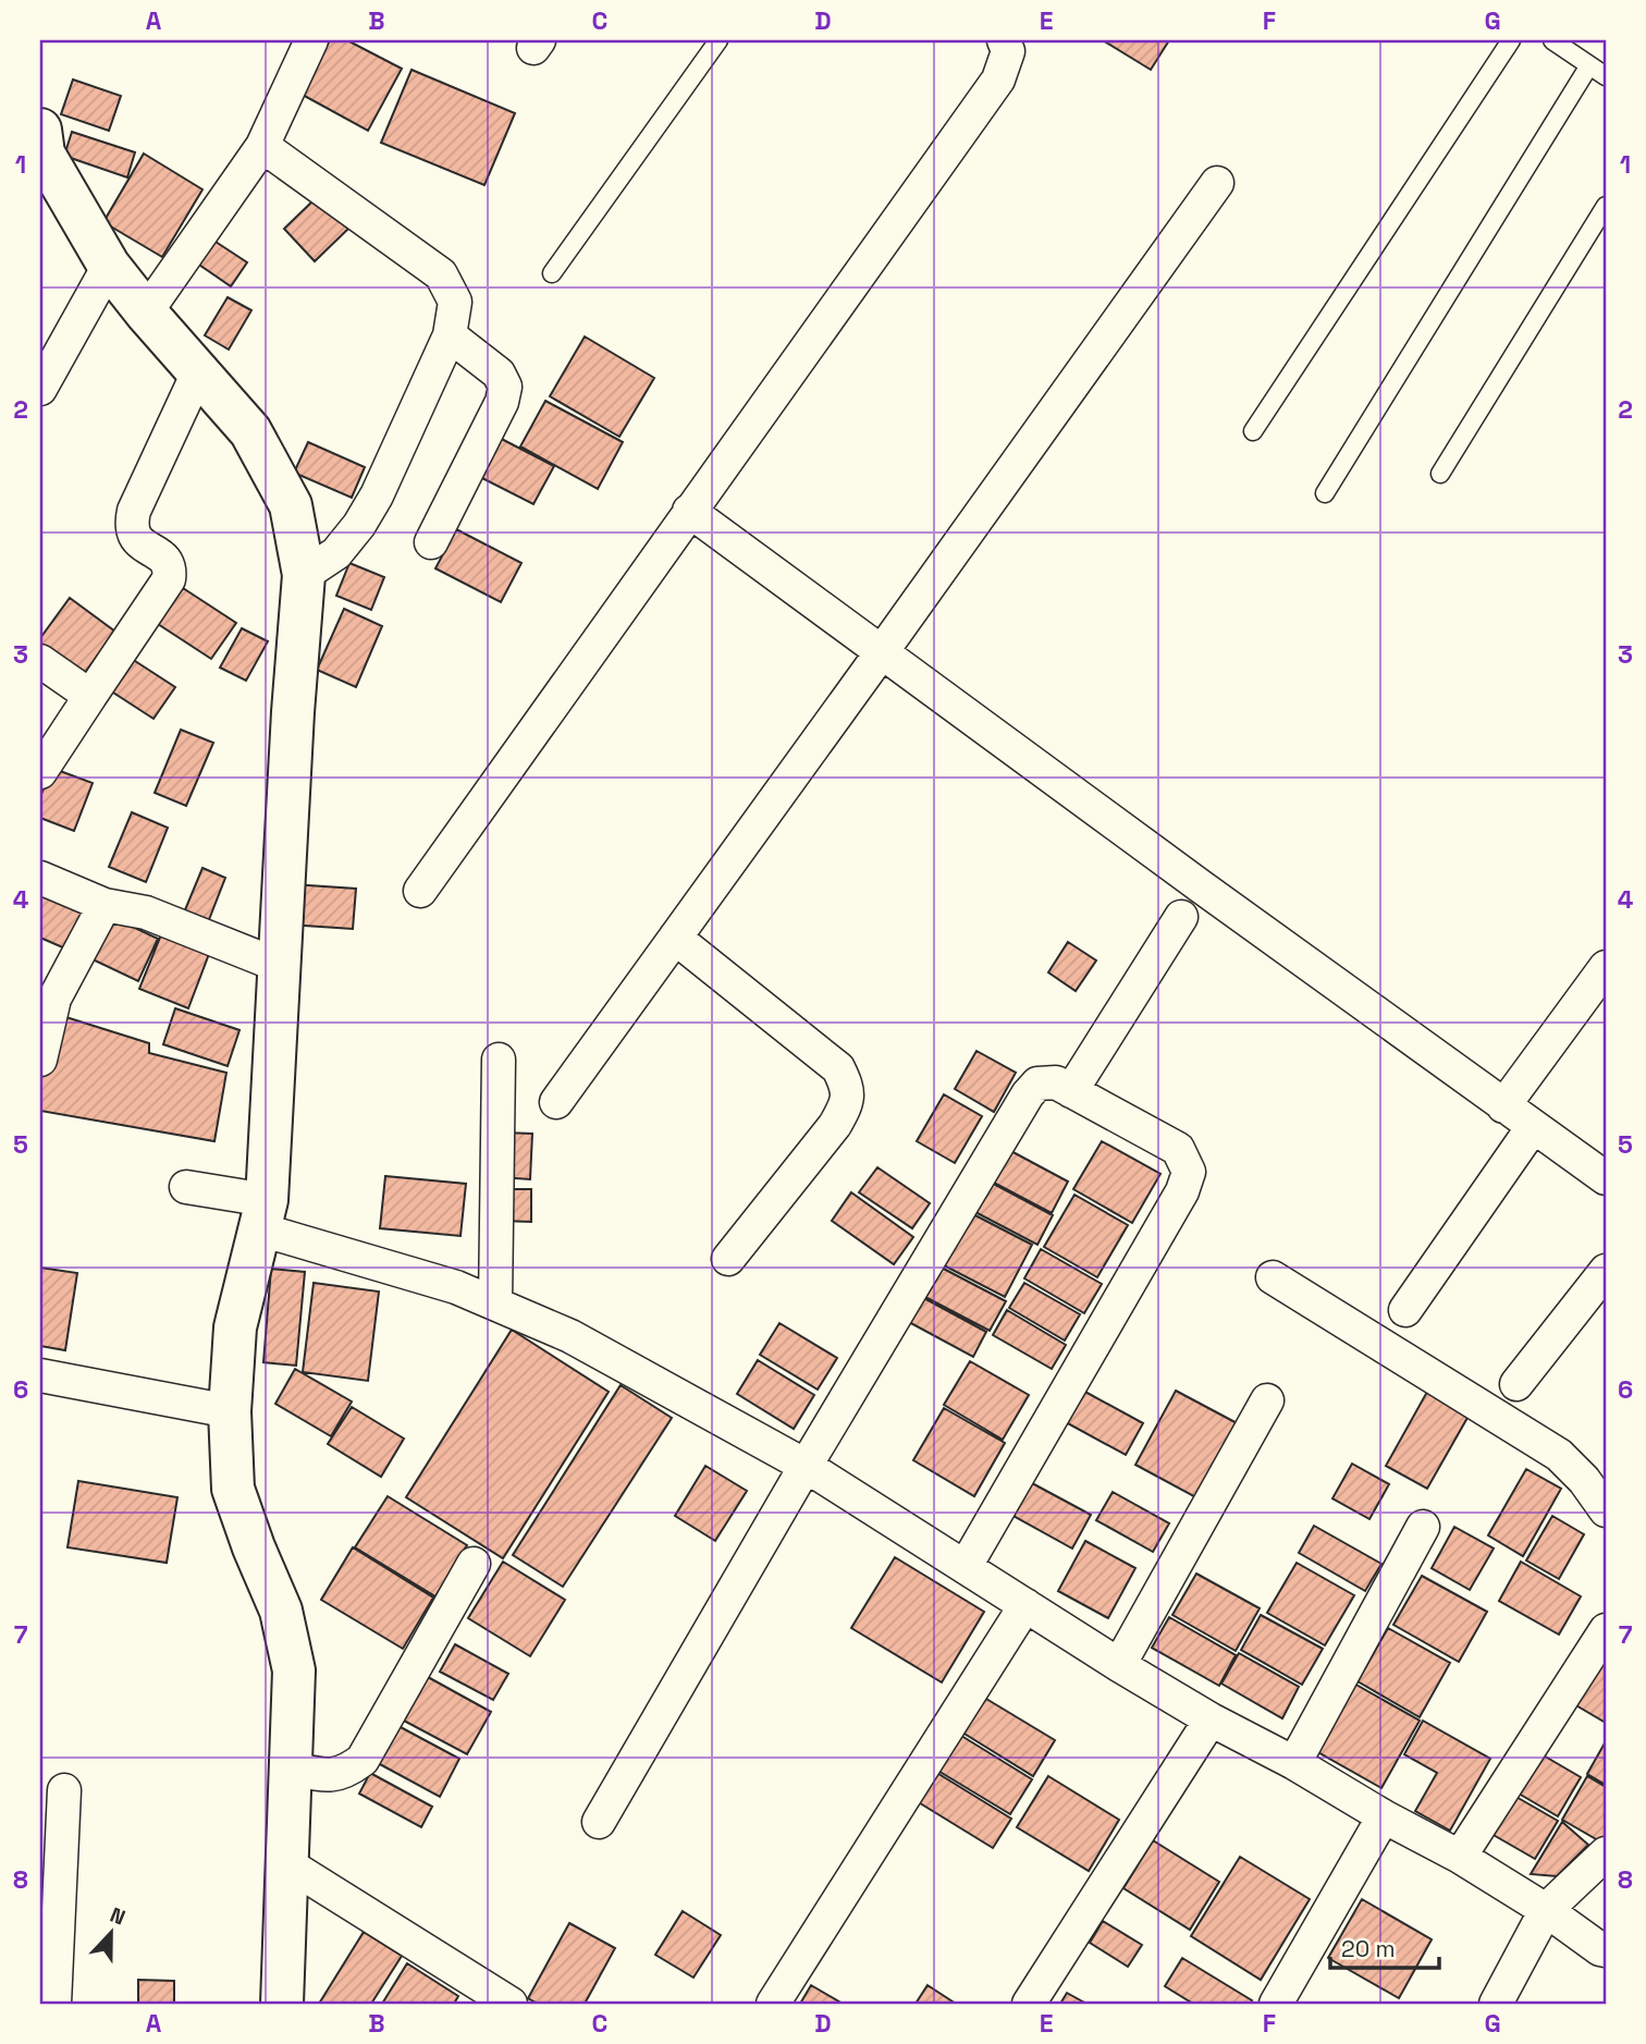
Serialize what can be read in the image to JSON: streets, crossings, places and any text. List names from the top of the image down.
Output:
{
  "scale_bar": "20 m",
  "north": "top",
  "grid": {
    "columns": [
      "A",
      "B",
      "C",
      "D",
      "E",
      "F",
      "G"
    ],
    "rows": [
      "1",
      "2",
      "3",
      "4",
      "5",
      "6",
      "7",
      "8"
    ]
  }
}
